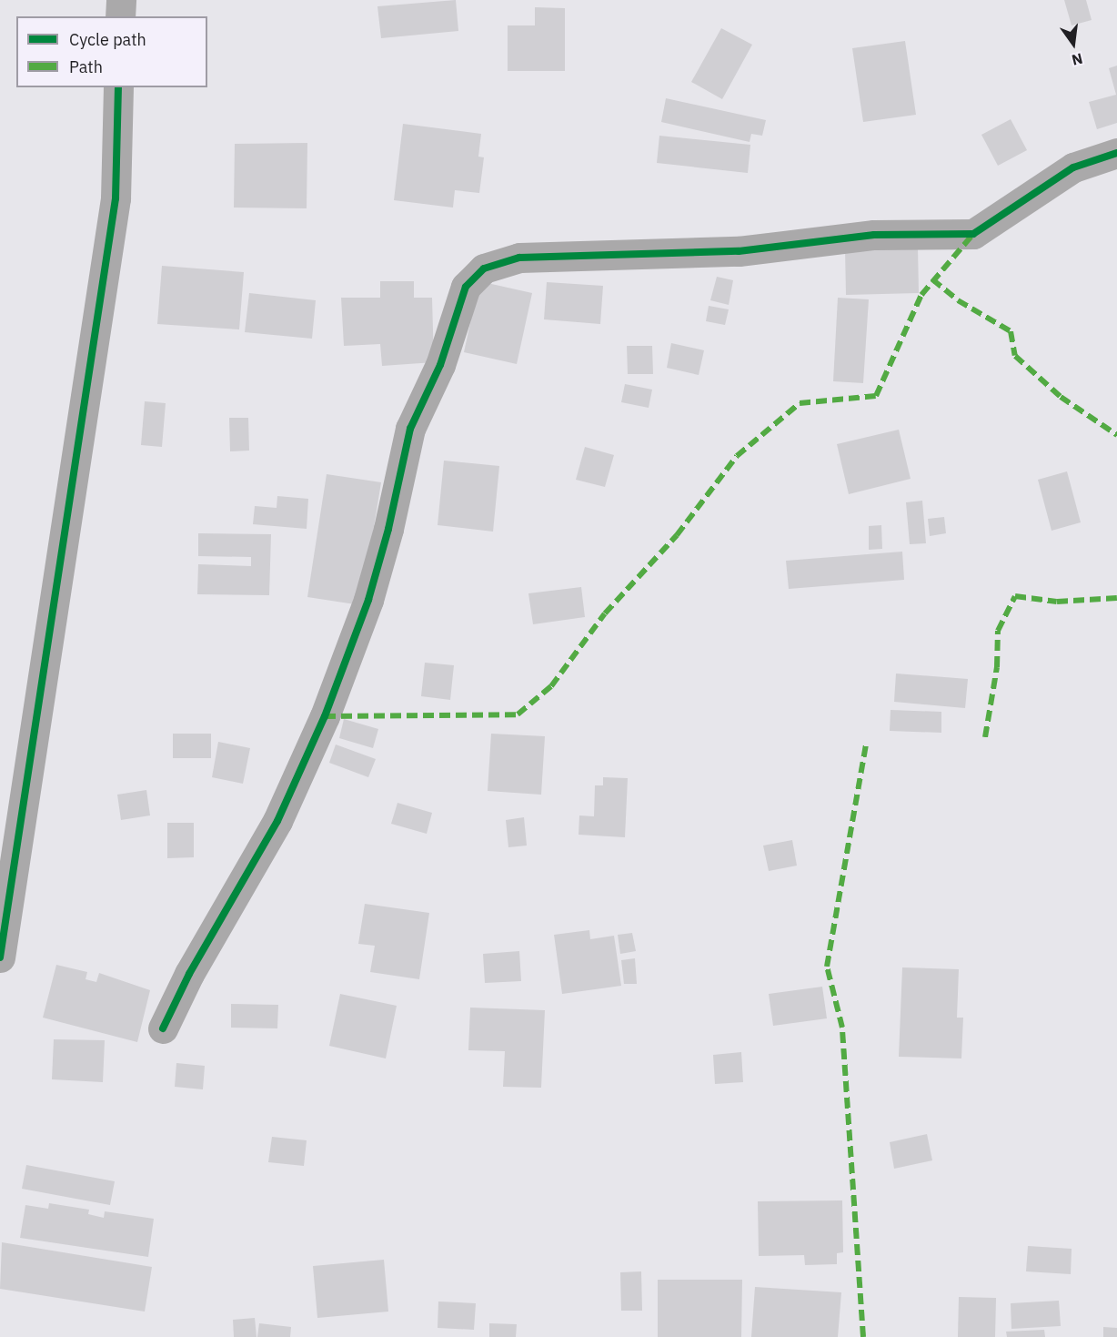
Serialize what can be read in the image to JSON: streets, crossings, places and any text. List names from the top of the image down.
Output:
{
  "legend": ["Cycle path", "Path"],
  "north": "bottom"
}
